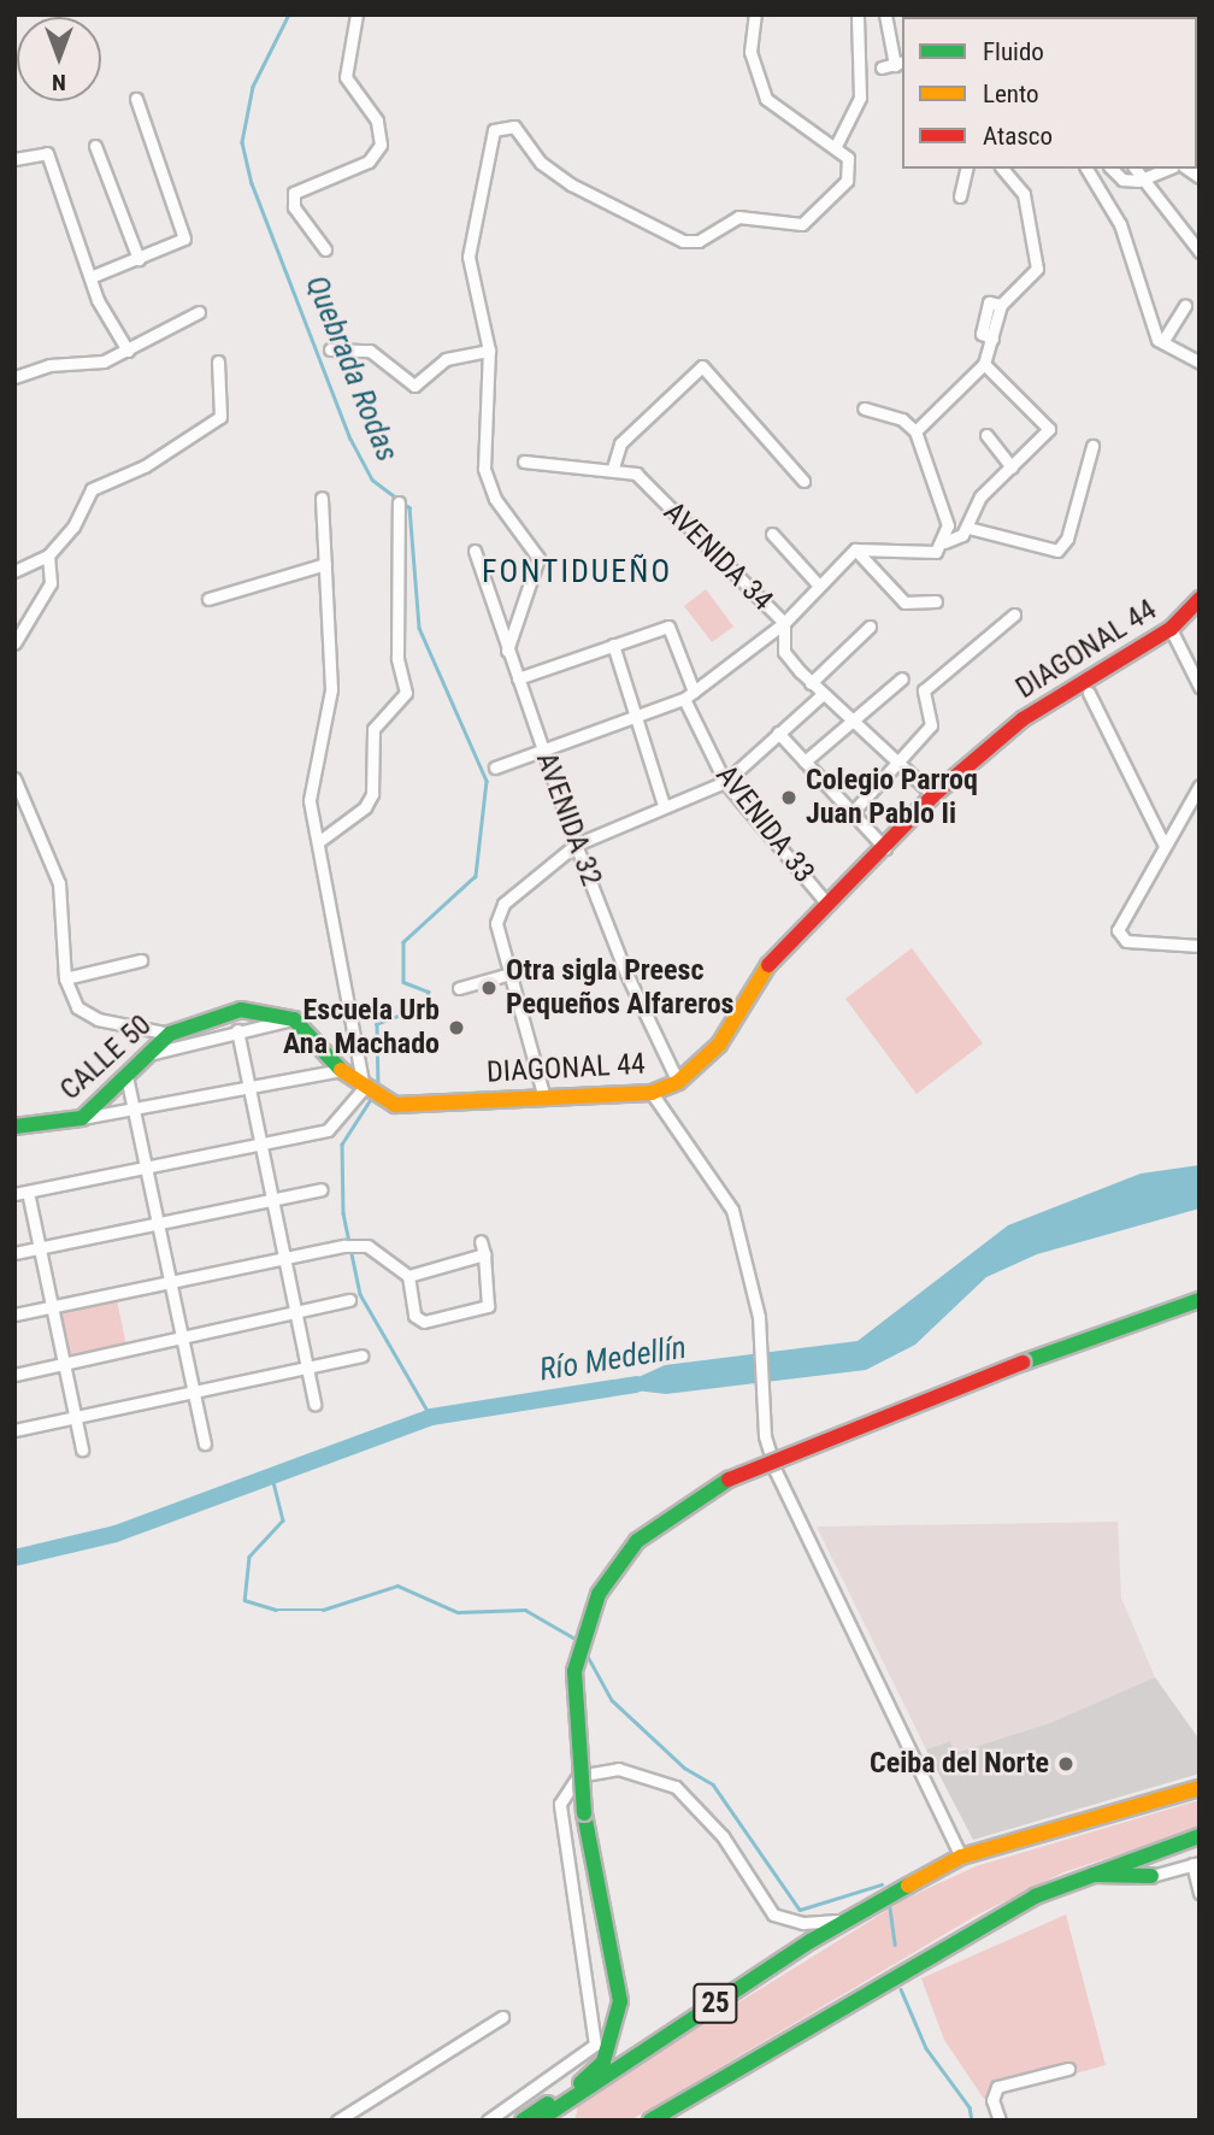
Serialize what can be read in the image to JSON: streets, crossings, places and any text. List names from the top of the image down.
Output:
{
  "streets": {
    "main road": ["DIAGONAL 44", "CALLE 50", "25"],
    "street": ["AVENIDA 34", "AVENIDA 32", "AVENIDA 33"]
  },
  "crossings": [
    ["AVENIDA 34", "DIAGONAL 44"],
    ["DIAGONAL 44", "AVENIDA 32"],
    ["DIAGONAL 44", "AVENIDA 33"]
  ],
  "districts": ["FONTIDUEÑO"],
  "water": ["Quebrada Rodas", "Río Medellín"],
  "places": [
    "Colegio Parroq Juan Pablo Ii",
    "Otra sigla Preesc Pequeños Alfareros",
    "Escuela Urb Ana Machado",
    "Ceiba del Norte"
  ],
  "legend": ["Fluido", "Lento", "Atasco"],
  "north": "bottom"
}
